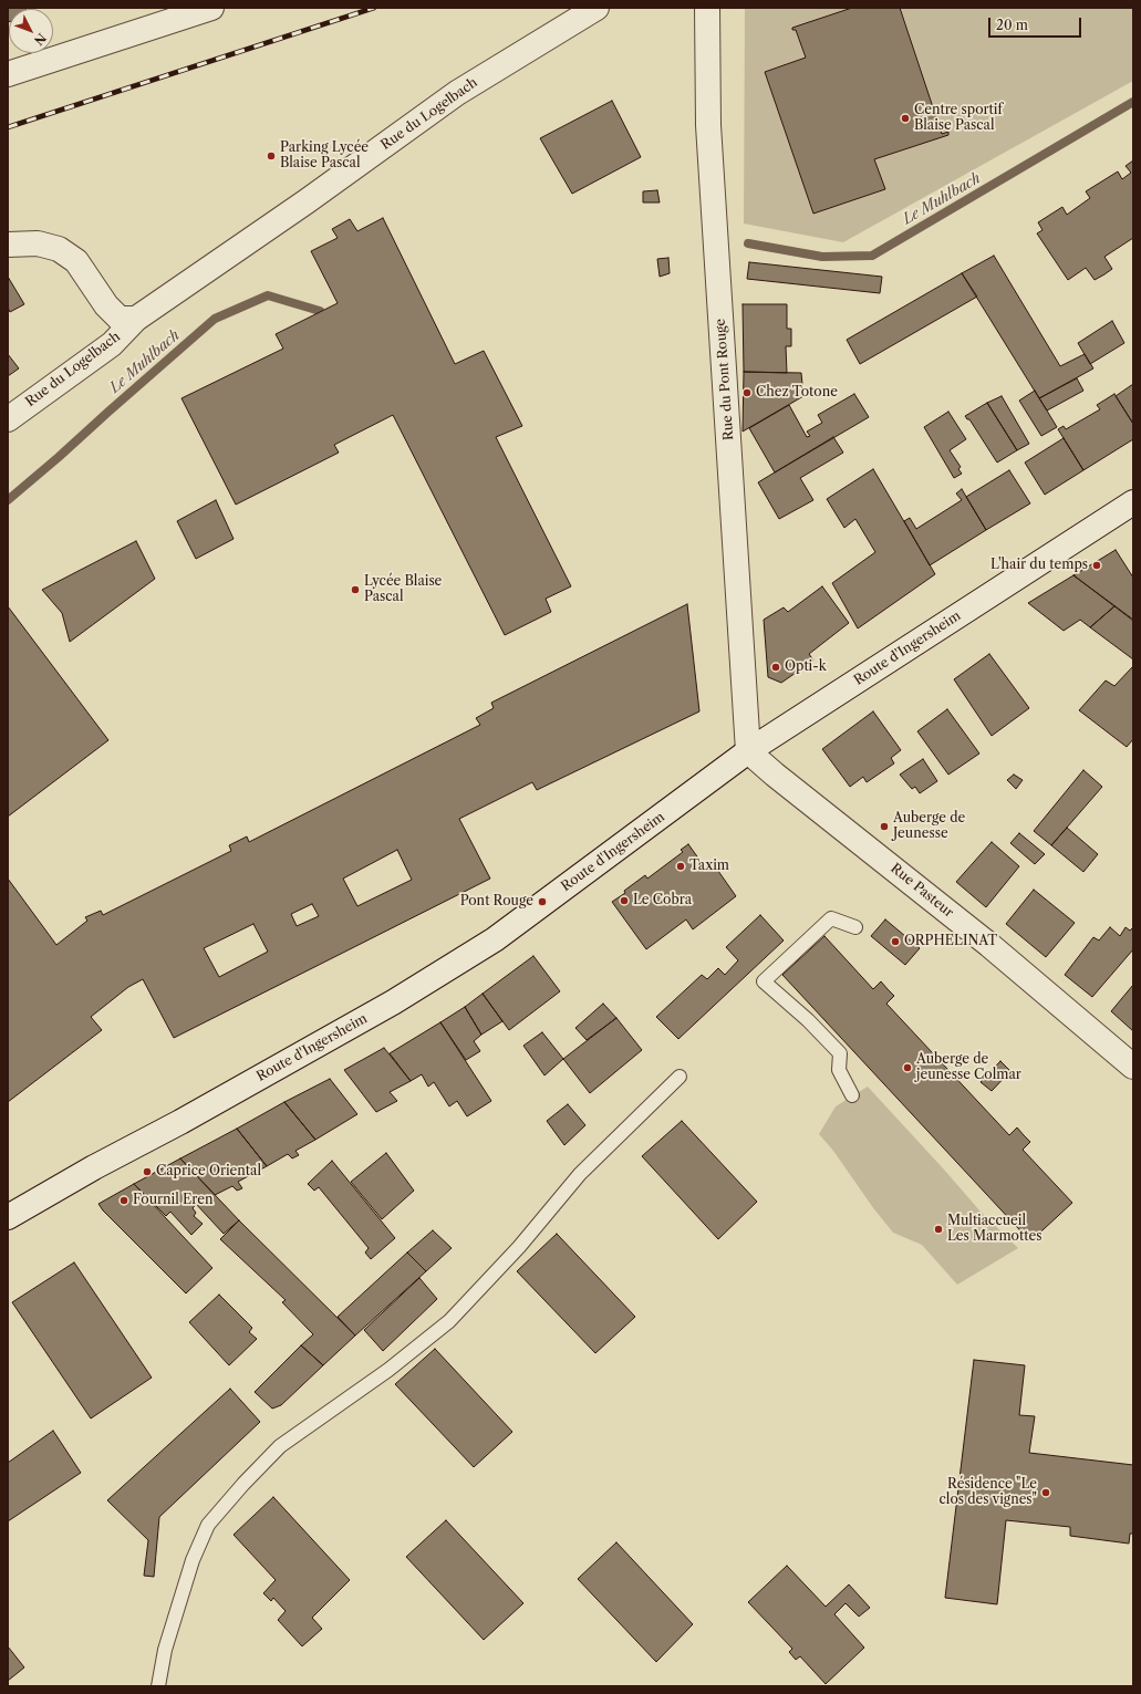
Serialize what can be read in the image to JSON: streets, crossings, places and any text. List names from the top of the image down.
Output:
{
  "streets": {
    "street": [
      "Rue du Logelbach",
      "Rue du Pont Rouge",
      "Route d'Ingersheim",
      "Rue Pasteur"
    ]
  },
  "crossings": [
    ["Rue du Pont Rouge", "Route d'Ingersheim"],
    ["Rue du Pont Rouge", "Rue Pasteur"],
    ["Route d'Ingersheim", "Rue Pasteur"]
  ],
  "water": ["Le Muhlbach"],
  "places": [
    "Centre sportif Blaise Pascal",
    "Parking Lycée Blaise Pascal",
    "Chez Totone",
    "L'hair du temps",
    "Lycée Blaise Pascal",
    "Opti-k",
    "Auberge de Jeunesse",
    "Taxim",
    "Le Cobra",
    "Pont Rouge",
    "ORPHELINAT",
    "Auberge de jeunesse Colmar",
    "Caprice Oriental",
    "Fournil Eren",
    "Multiaccueil Les Marmottes",
    "Résidence \"Le clos des vignes\""
  ],
  "scale_bar": "20 m",
  "north": "bottom right"
}
